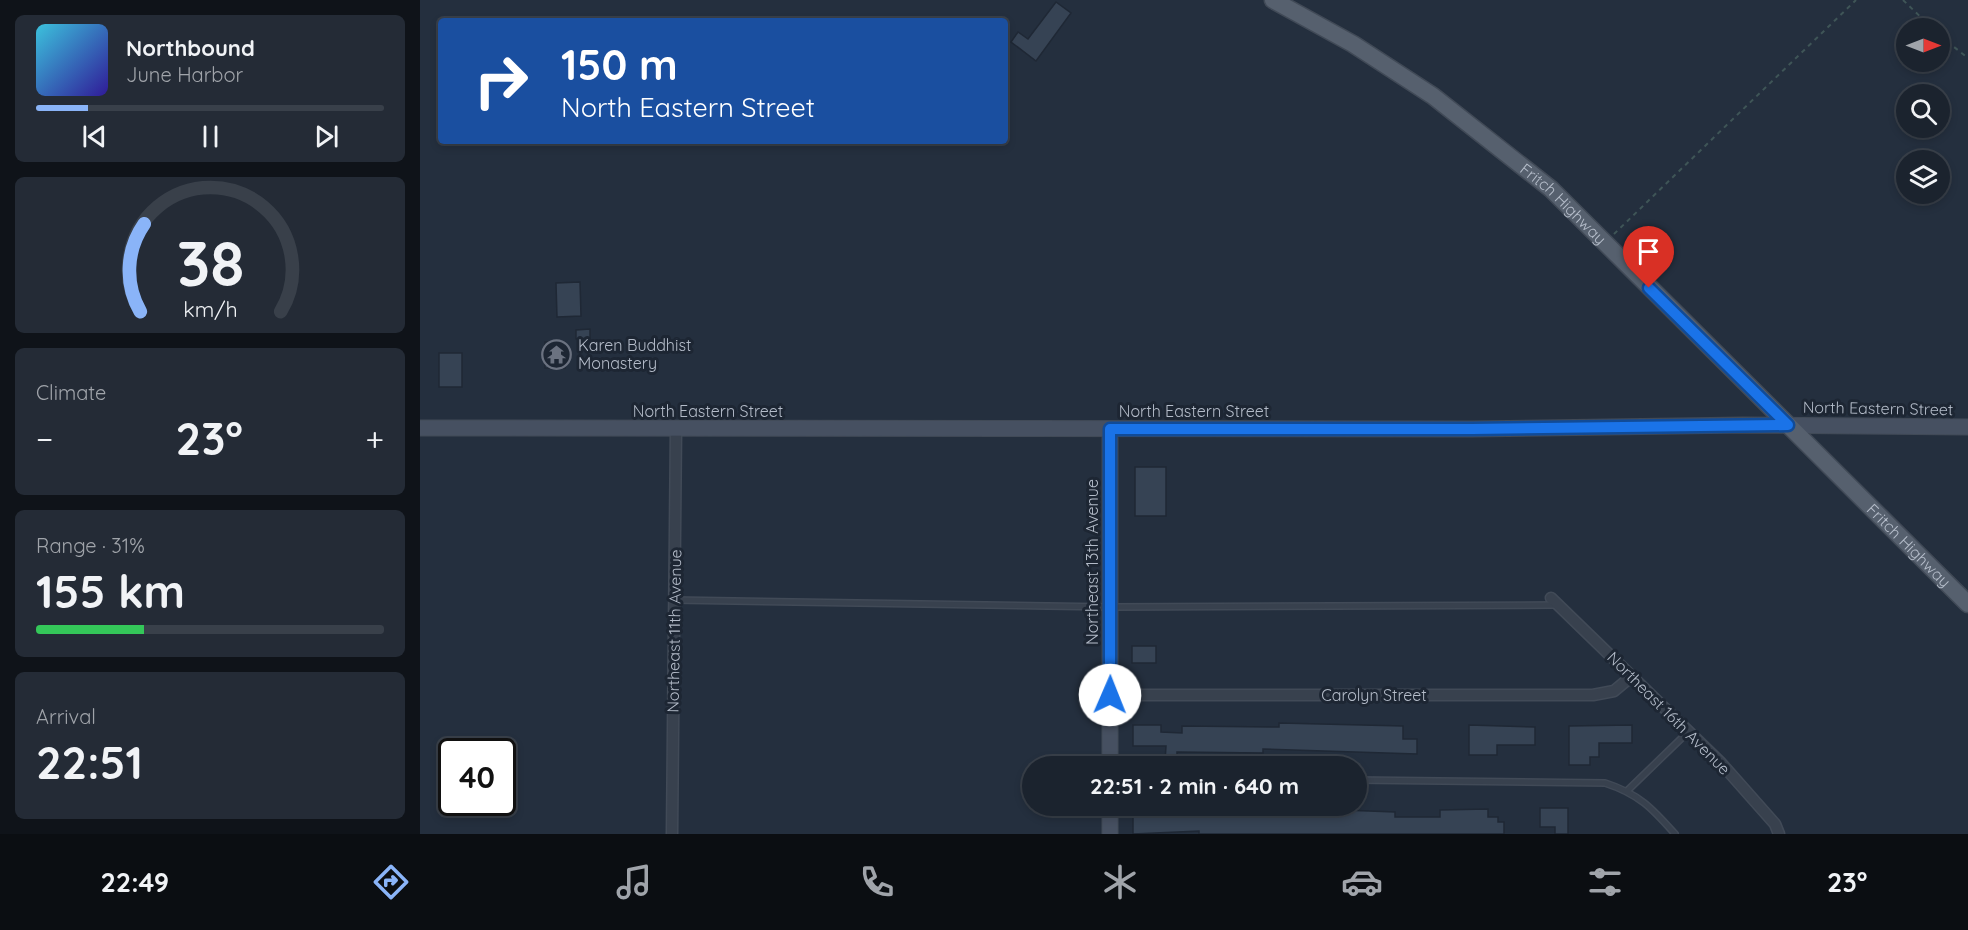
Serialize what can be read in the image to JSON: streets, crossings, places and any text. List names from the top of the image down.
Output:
{
  "streets": {
    "main road": ["Fritch Highway", "North Eastern Street", "Northeast 13th Avenue"],
    "street": ["Northeast 11th Avenue", "Carolyn Street", "Northeast 16th Avenue"]
  },
  "crossings": [
    ["Fritch Highway", "North Eastern Street"],
    ["North Eastern Street", "Northeast 13th Avenue"],
    ["North Eastern Street", "Northeast 11th Avenue"],
    ["Northeast 13th Avenue", "Carolyn Street"],
    ["Carolyn Street", "Northeast 16th Avenue"]
  ],
  "places": {
    "temple": ["Karen Buddhist Monastery"]
  },
  "north": "right",
  "page": {
    "turn": ["150 m", "North Eastern Street"],
    "song": ["Northbound", "June Harbor"],
    "tile": [
      "Climate",
      ["Range · 31%", "155 km"],
      ["Arrival", "22:51"]
    ],
    "heat": ["−", "23°", "+"],
    "limit": "40",
    "trip": "22:51 · 2 min · 640 m",
    "tabs": ["22:49", "23°"],
    "gauge": ["38", "km/h"]
  }
}
